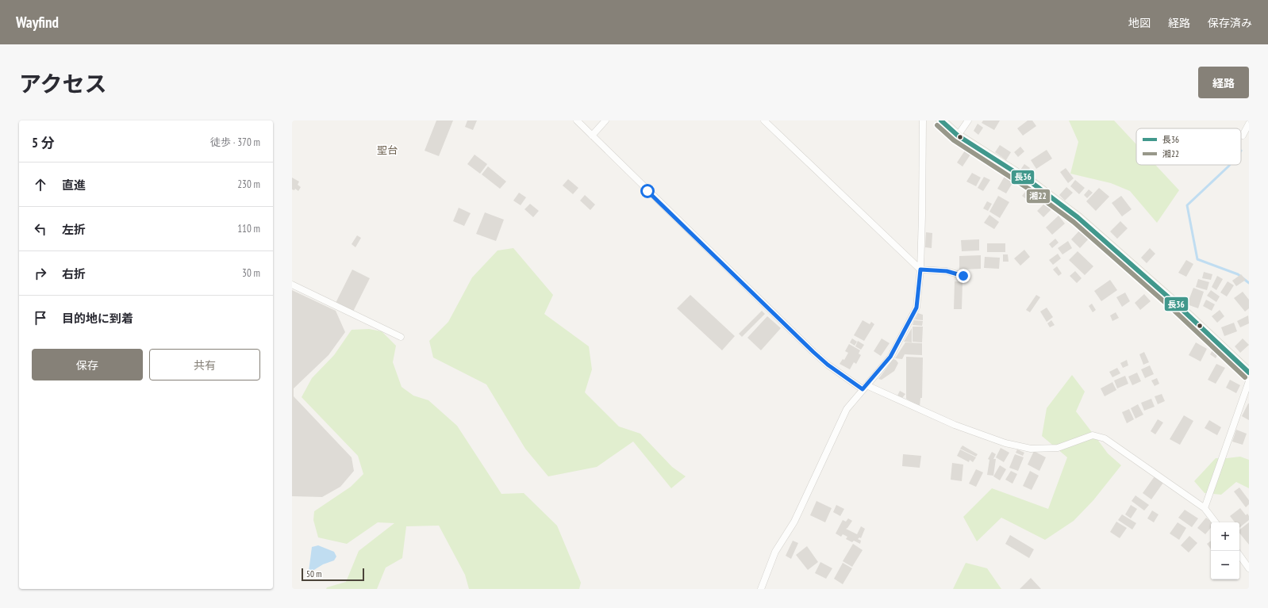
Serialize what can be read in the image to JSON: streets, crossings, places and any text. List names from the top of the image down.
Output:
{
  "districts": ["聖台"],
  "lines": ["transit line 長36", "transit line 湘22"],
  "legend": ["長36", "湘22"],
  "scale_bar": "50 m",
  "page": {
    "header": "Wayfind",
    "nav": ["地図", "経路", "保存済み"],
    "title": "アクセス",
    "buttons": [
      "経路",
      ["保存", "共有"]
    ],
    "heading": ["5 分", "徒歩 · 370 m"],
    "list": [
      ["直進", "230 m"],
      ["左折", "110 m"],
      ["右折", "30 m"],
      "目的地に到着"
    ],
    "map_buttons": ["+", "−"],
    "scale": "50 m"
  }
}
